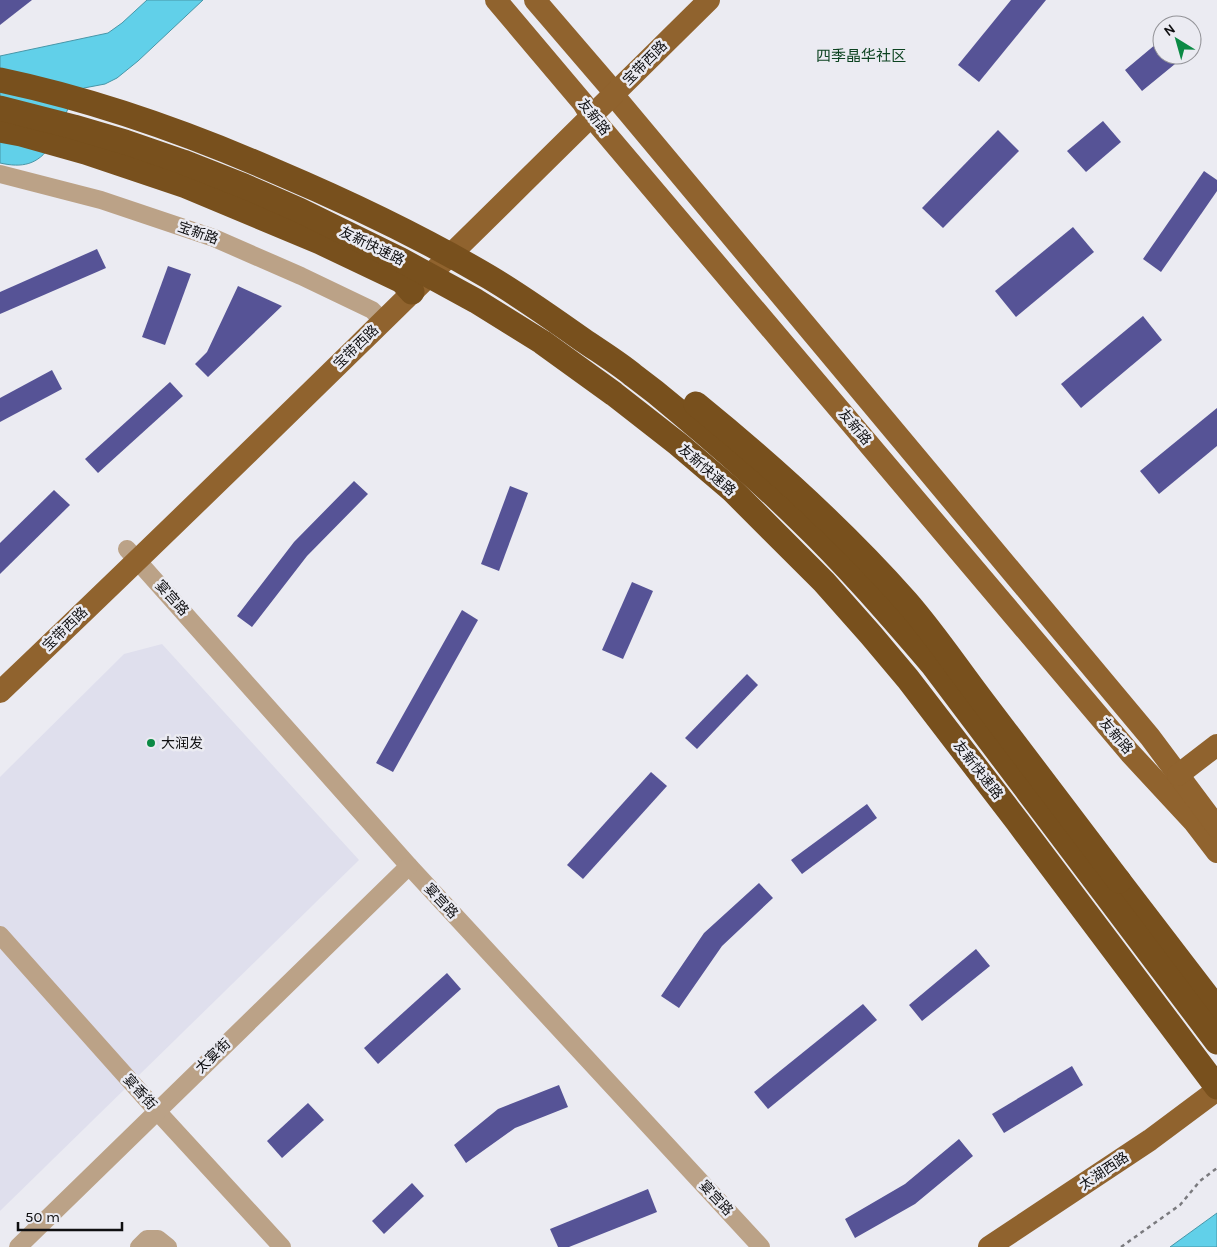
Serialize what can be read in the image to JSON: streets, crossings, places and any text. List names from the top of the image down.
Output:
{
  "streets": {
    "highway": ["友新快速路"],
    "main road": ["宝带西路", "友新路", "太湖西路"],
    "street": [
      "宝新路",
      "宴宫路",
      "太宴街",
      "宴香街"
    ]
  },
  "crossings": [
    ["宝带西路", "友新路"],
    ["宝带西路", "宝新路"],
    ["宝带西路", "宴宫路"],
    ["友新快速路", "太湖西路"],
    ["宴宫路", "太宴街"],
    ["太宴街", "宴香街"]
  ],
  "districts": ["四季晶华社区"],
  "places": ["大润发"],
  "scale_bar": "50 m",
  "north": "top left"
}
